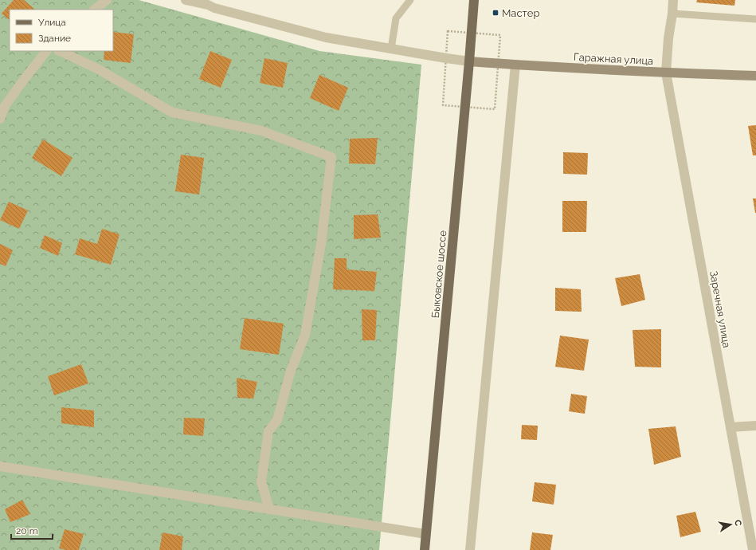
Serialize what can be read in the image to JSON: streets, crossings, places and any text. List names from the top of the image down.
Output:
{
  "streets": {
    "main road": ["Быковское шоссе"],
    "street": ["Гаражная улица", "Заречная улица"]
  },
  "crossings": [
    ["Гаражная улица", "Быковское шоссе"],
    ["Гаражная улица", "Заречная улица"]
  ],
  "places": {
    "transit": ["Мастер"]
  },
  "legend": ["Улица", "Здание"],
  "scale_bar": "20 m",
  "north": "right"
}
